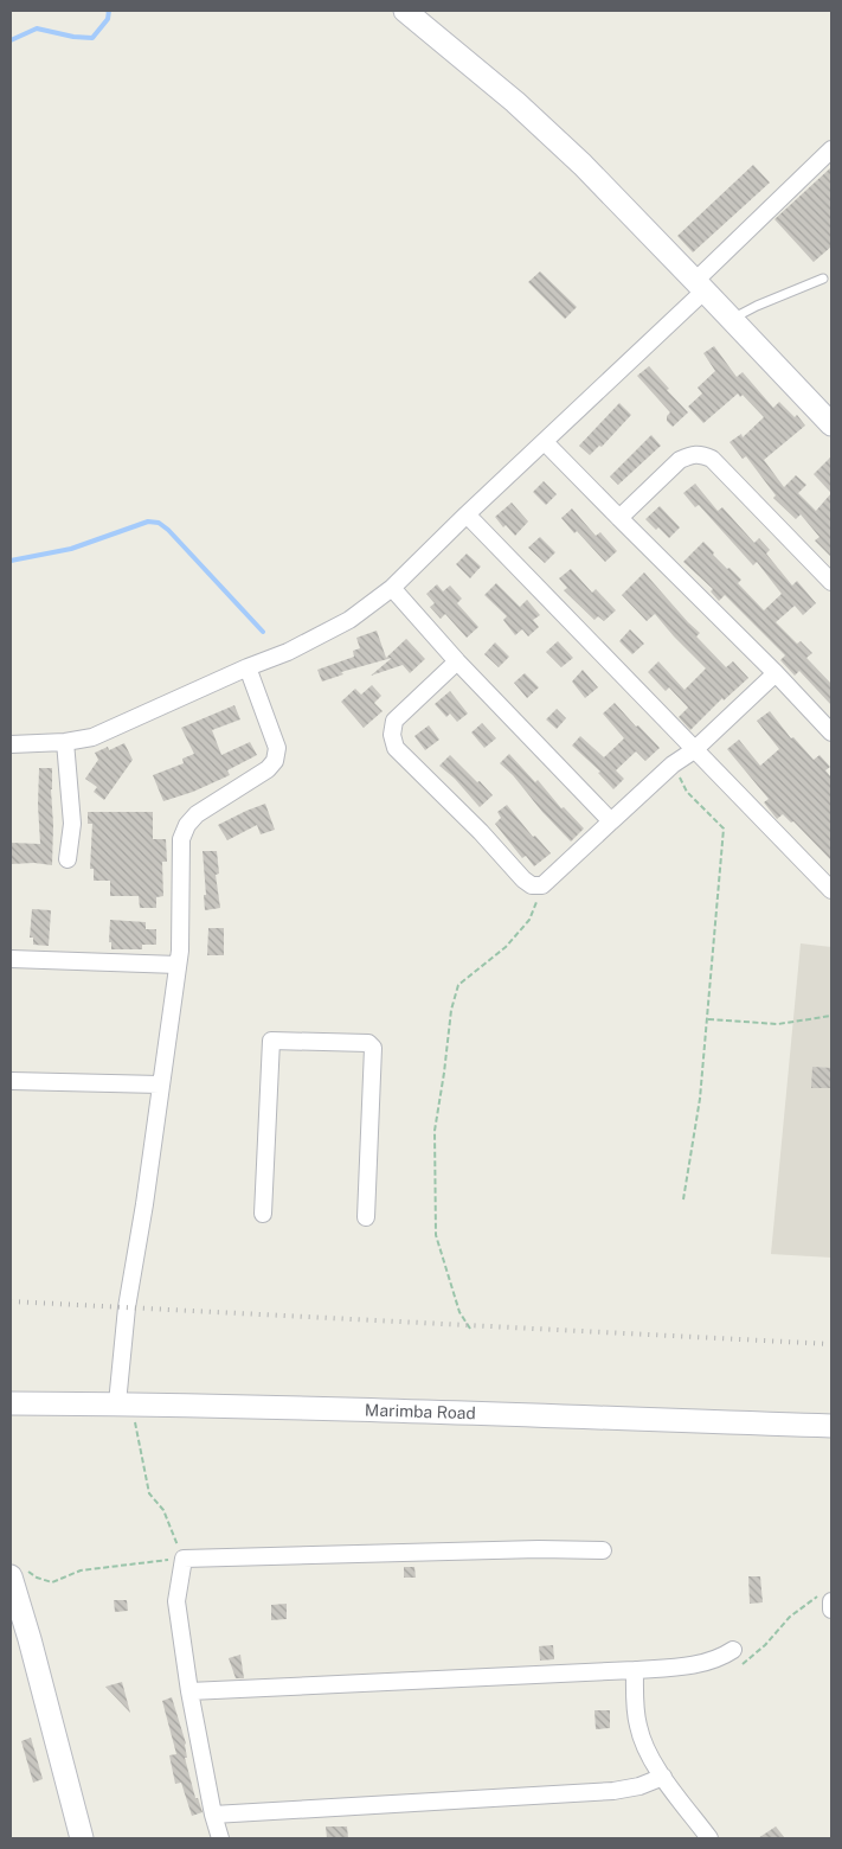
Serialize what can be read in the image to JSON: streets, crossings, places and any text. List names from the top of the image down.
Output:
{
  "streets": {
    "street": ["Marimba Road"]
  }
}
